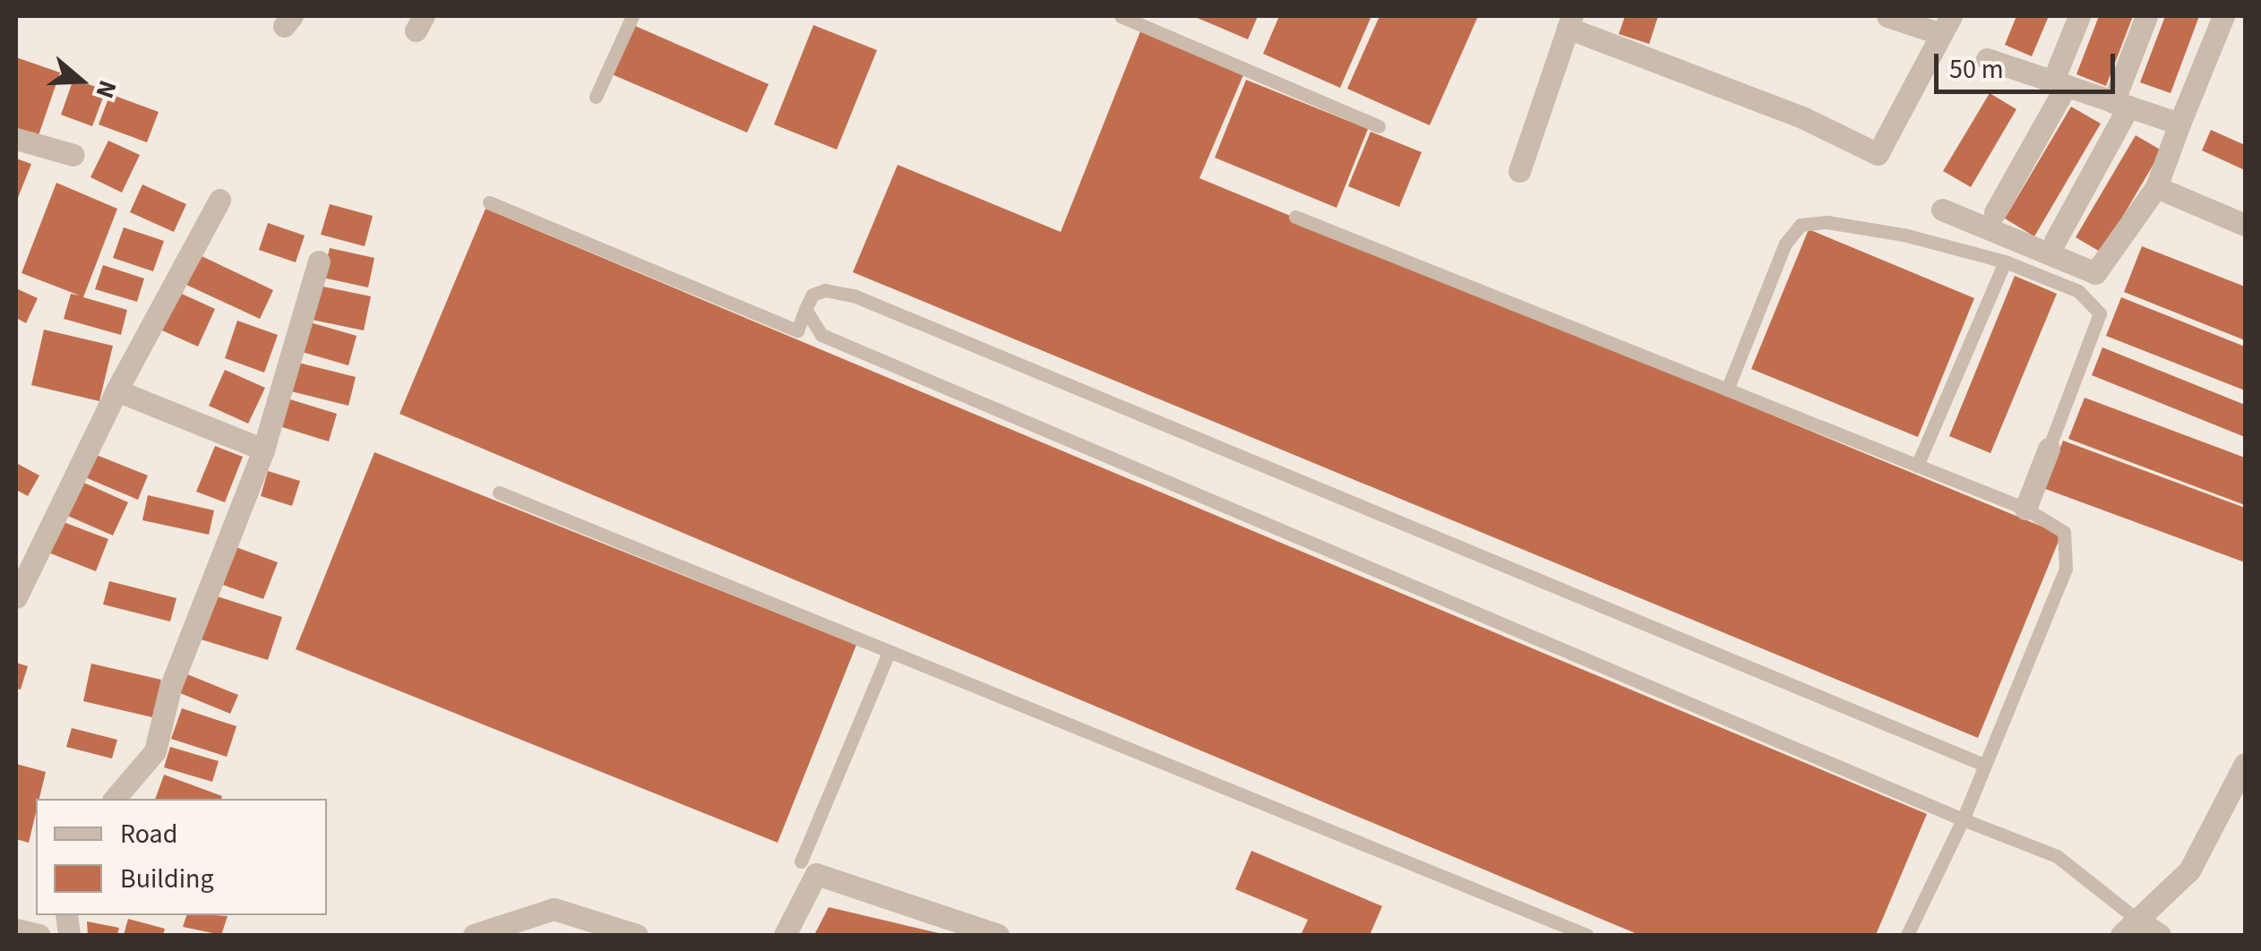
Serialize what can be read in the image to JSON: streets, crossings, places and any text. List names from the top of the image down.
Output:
{
  "legend": ["Road", "Building"],
  "scale_bar": "50 m",
  "north": "right"
}
